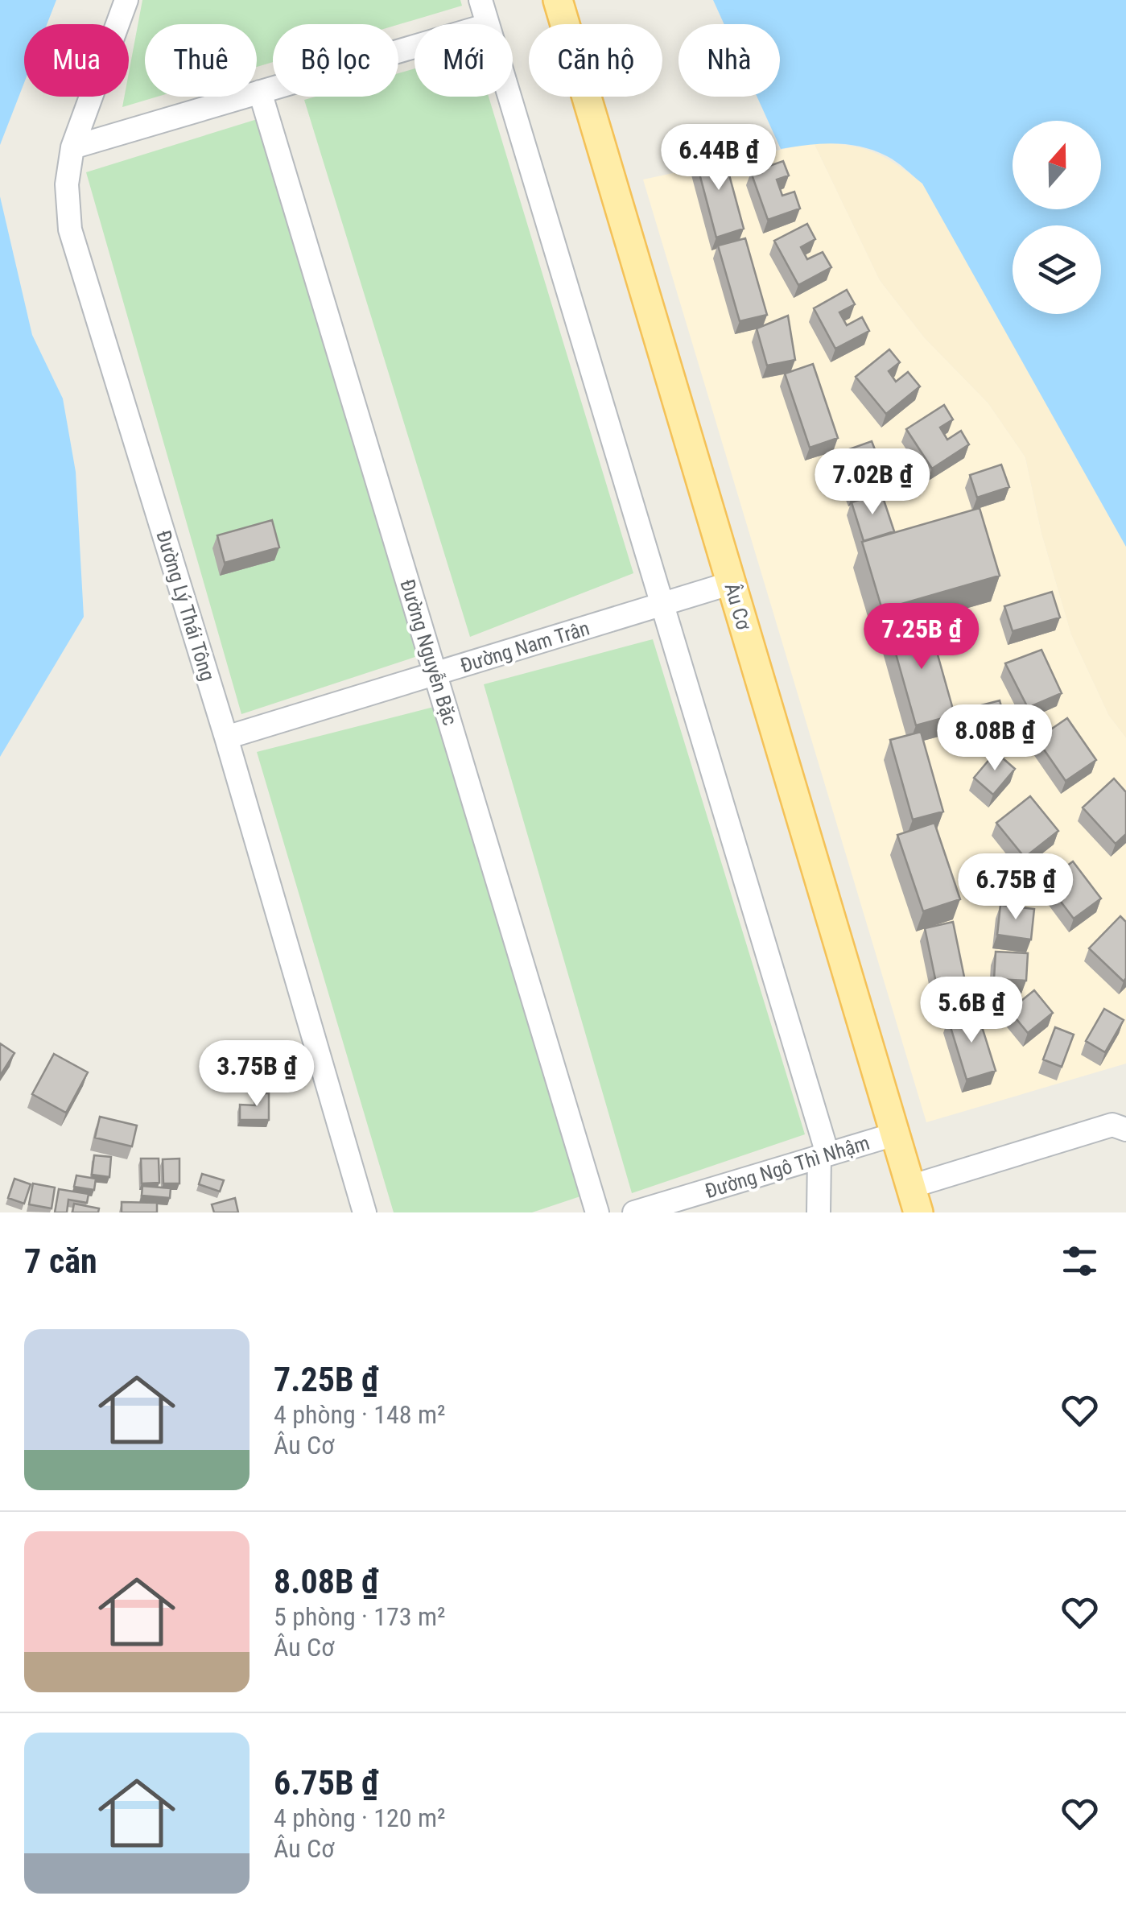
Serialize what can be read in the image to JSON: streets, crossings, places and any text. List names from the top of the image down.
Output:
{
  "streets": {
    "main road": ["Âu Cơ"],
    "street": [
      "Đường Lý Thái Tông",
      "Đường Nam Trân",
      "Đường Nguyễn Bặc",
      "Đường Ngô Thì Nhậm"
    ]
  },
  "crossings": [
    ["Đường Lý Thái Tông", "Đường Nam Trân"],
    ["Âu Cơ", "Đường Nam Trân"],
    ["Âu Cơ", "Đường Ngô Thì Nhậm"],
    ["Đường Nam Trân", "Đường Nguyễn Bặc"]
  ],
  "north": "top",
  "page": {
    "chip": [
      "Mua",
      "Thuê",
      "Bộ lọc",
      "Mới",
      "Căn hộ",
      "Nhà"
    ],
    "price": [
      "6.44B ₫",
      "7.02B ₫",
      "7.25B ₫",
      "8.08B ₫",
      "6.75B ₫",
      "5.6B ₫",
      "3.75B ₫"
    ],
    "heading": "7 căn",
    "list": [
      {
        "name": "7.25B ₫",
        "note": "4 phòng · 148 m² · Âu Cơ"
      },
      {
        "name": "8.08B ₫",
        "note": "5 phòng · 173 m² · Âu Cơ"
      },
      {
        "name": "6.75B ₫",
        "note": "4 phòng · 120 m² · Âu Cơ"
      }
    ]
  }
}
